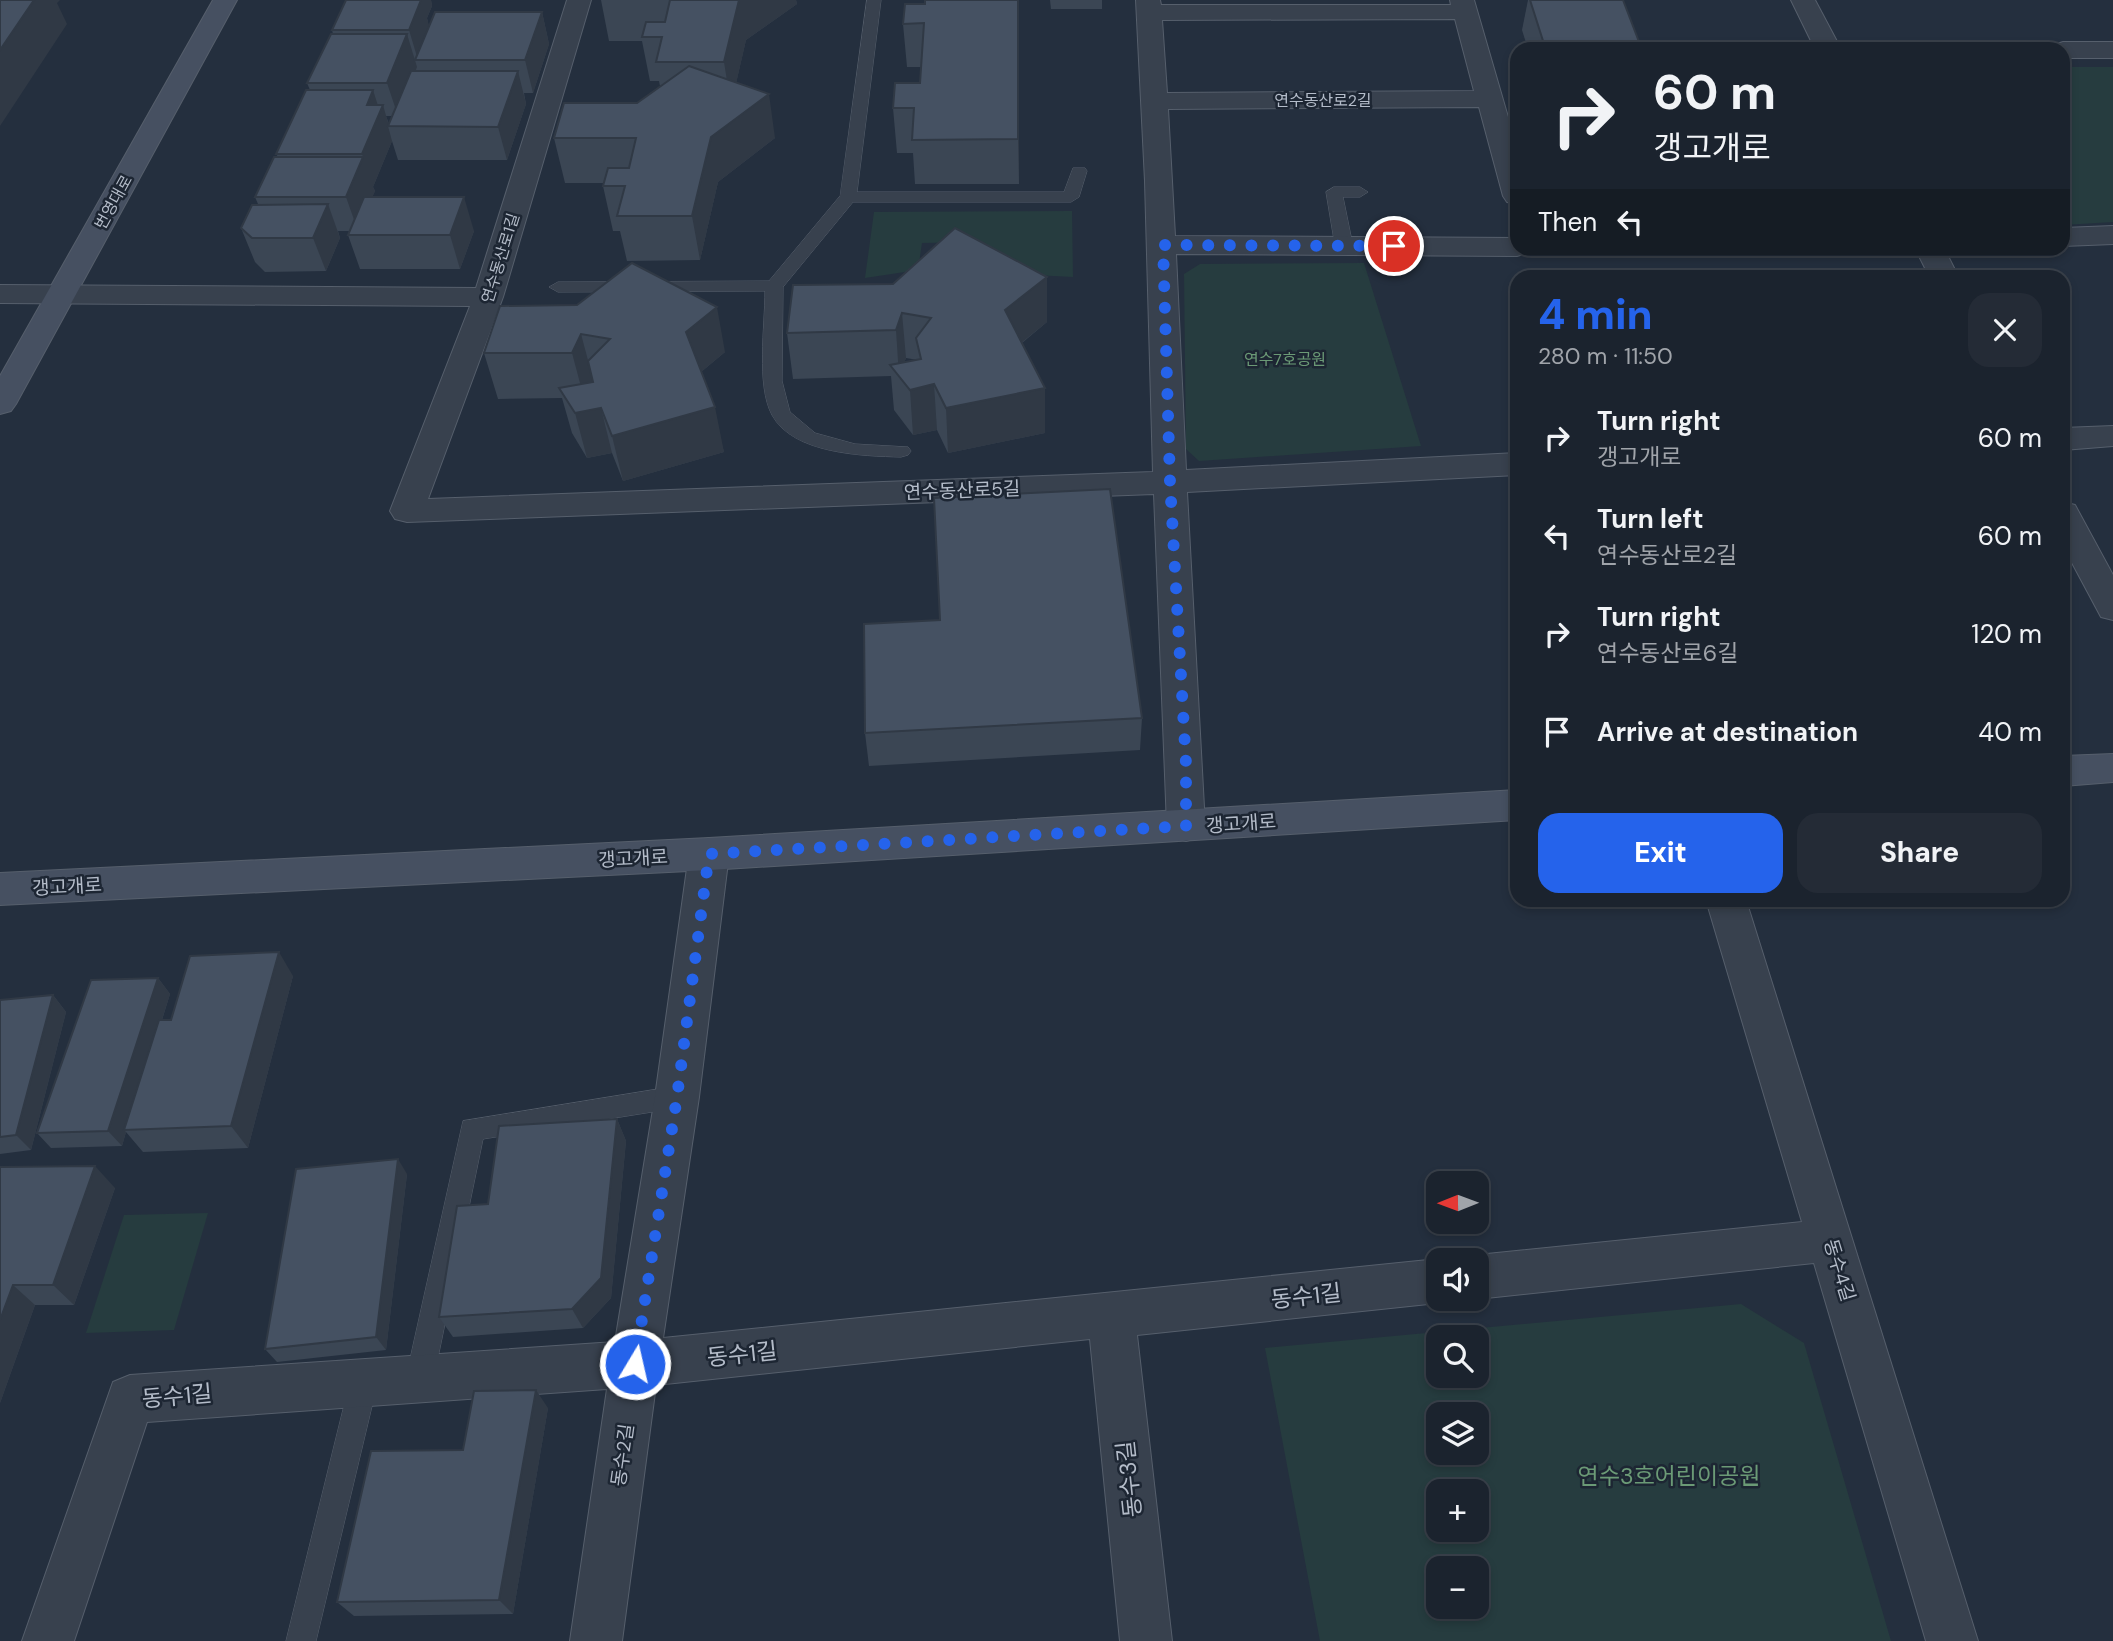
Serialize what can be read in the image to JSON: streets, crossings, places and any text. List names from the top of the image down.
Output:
{
  "streets": {
    "street": [
      "연수동산로2길",
      "번영대로",
      "연수동산로1길",
      "연수동산로5길",
      "갱고개로",
      "동수4길",
      "동수1길",
      "동수2길",
      "동수3길"
    ]
  },
  "crossings": [
    ["연수동산로1길", "연수동산로5길"],
    ["갱고개로", "동수2길"],
    ["동수1길", "동수2길"],
    ["동수1길", "동수3길"]
  ],
  "parks": ["연수7호공원", "연수3호어린이공원"],
  "north": "left",
  "page": {
    "turn": ["60 m", "갱고개로"],
    "then": "Then",
    "heading": ["4 min", "280 m · 11:50"],
    "list": [
      {
        "name": "Turn right",
        "note": "갱고개로",
        "value": "60 m"
      },
      {
        "name": "Turn left",
        "note": "연수동산로2길",
        "value": "60 m"
      },
      {
        "name": "Turn right",
        "note": "연수동산로6길",
        "value": "120 m"
      },
      {
        "name": "Arrive at destination",
        "value": "40 m"
      }
    ],
    "buttons": ["Exit", "Share"],
    "map_buttons": ["+", "−"]
  }
}
